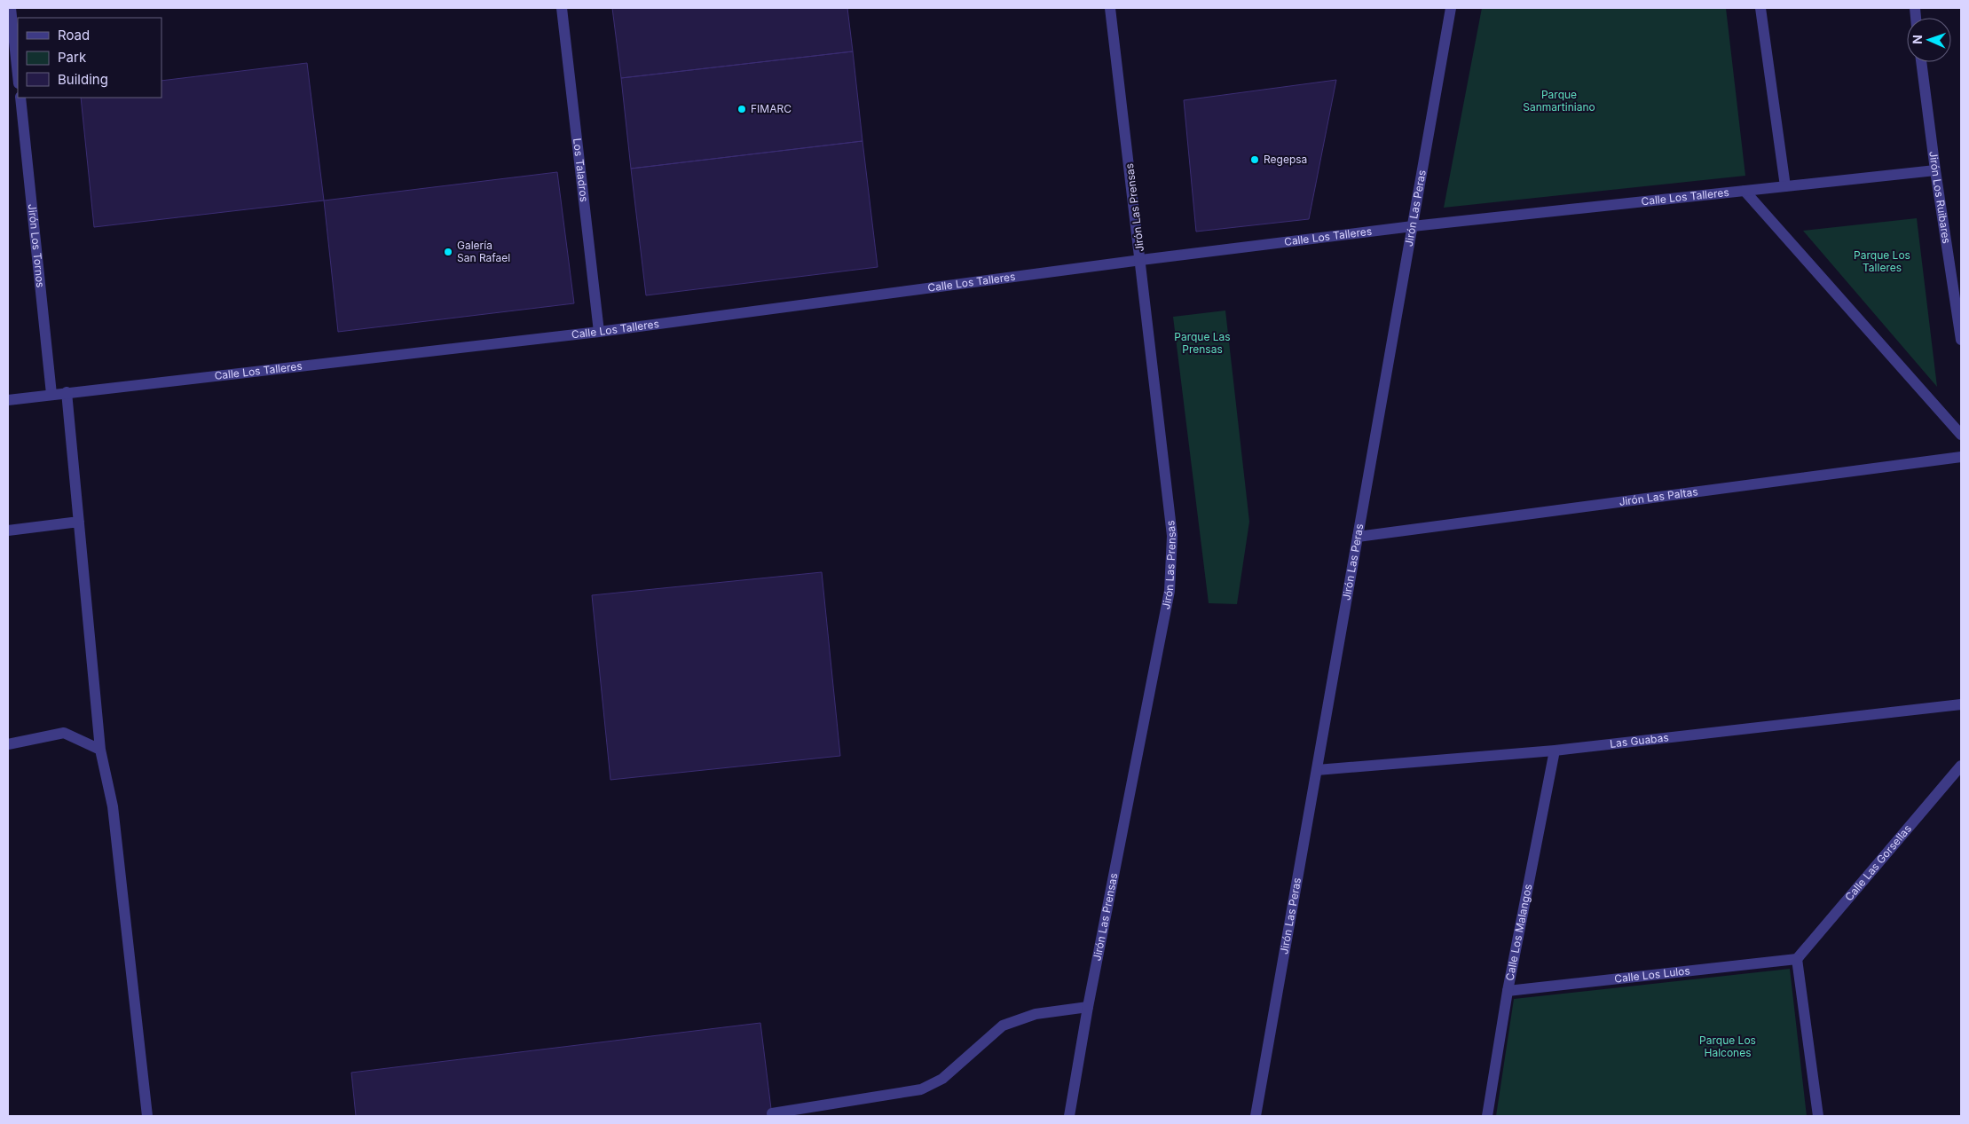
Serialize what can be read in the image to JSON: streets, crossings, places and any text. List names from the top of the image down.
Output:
{
  "streets": {
    "street": [
      "Los Taladros",
      "Calle Los Talleres",
      "Jirón Los Ruibares",
      "Jirón Las Prensas",
      "Jirón Las Peras",
      "Jirón Los Tornos",
      "Jirón Las Paltas",
      "Las Guabas",
      "Calle Las Gorsellas",
      "Calle Los Malangos",
      "Calle Los Lulos"
    ]
  },
  "crossings": [
    ["Los Taladros", "Calle Los Talleres"],
    ["Calle Los Talleres", "Jirón Los Ruibares"],
    ["Calle Los Talleres", "Jirón Las Prensas"],
    ["Calle Los Talleres", "Jirón Las Peras"],
    ["Calle Los Talleres", "Jirón Los Tornos"],
    ["Jirón Las Peras", "Jirón Las Paltas"],
    ["Jirón Las Peras", "Las Guabas"],
    ["Las Guabas", "Calle Los Malangos"],
    ["Calle Las Gorsellas", "Calle Los Lulos"],
    ["Calle Los Malangos", "Calle Los Lulos"]
  ],
  "parks": [
    "Parque Sanmartiniano",
    "Parque Los Talleres",
    "Parque Las Prensas",
    "Parque Los Halcones"
  ],
  "places": ["FIMARC", "Regepsa", "Galería San Rafael"],
  "legend": ["Road", "Park", "Building"],
  "north": "left"
}
